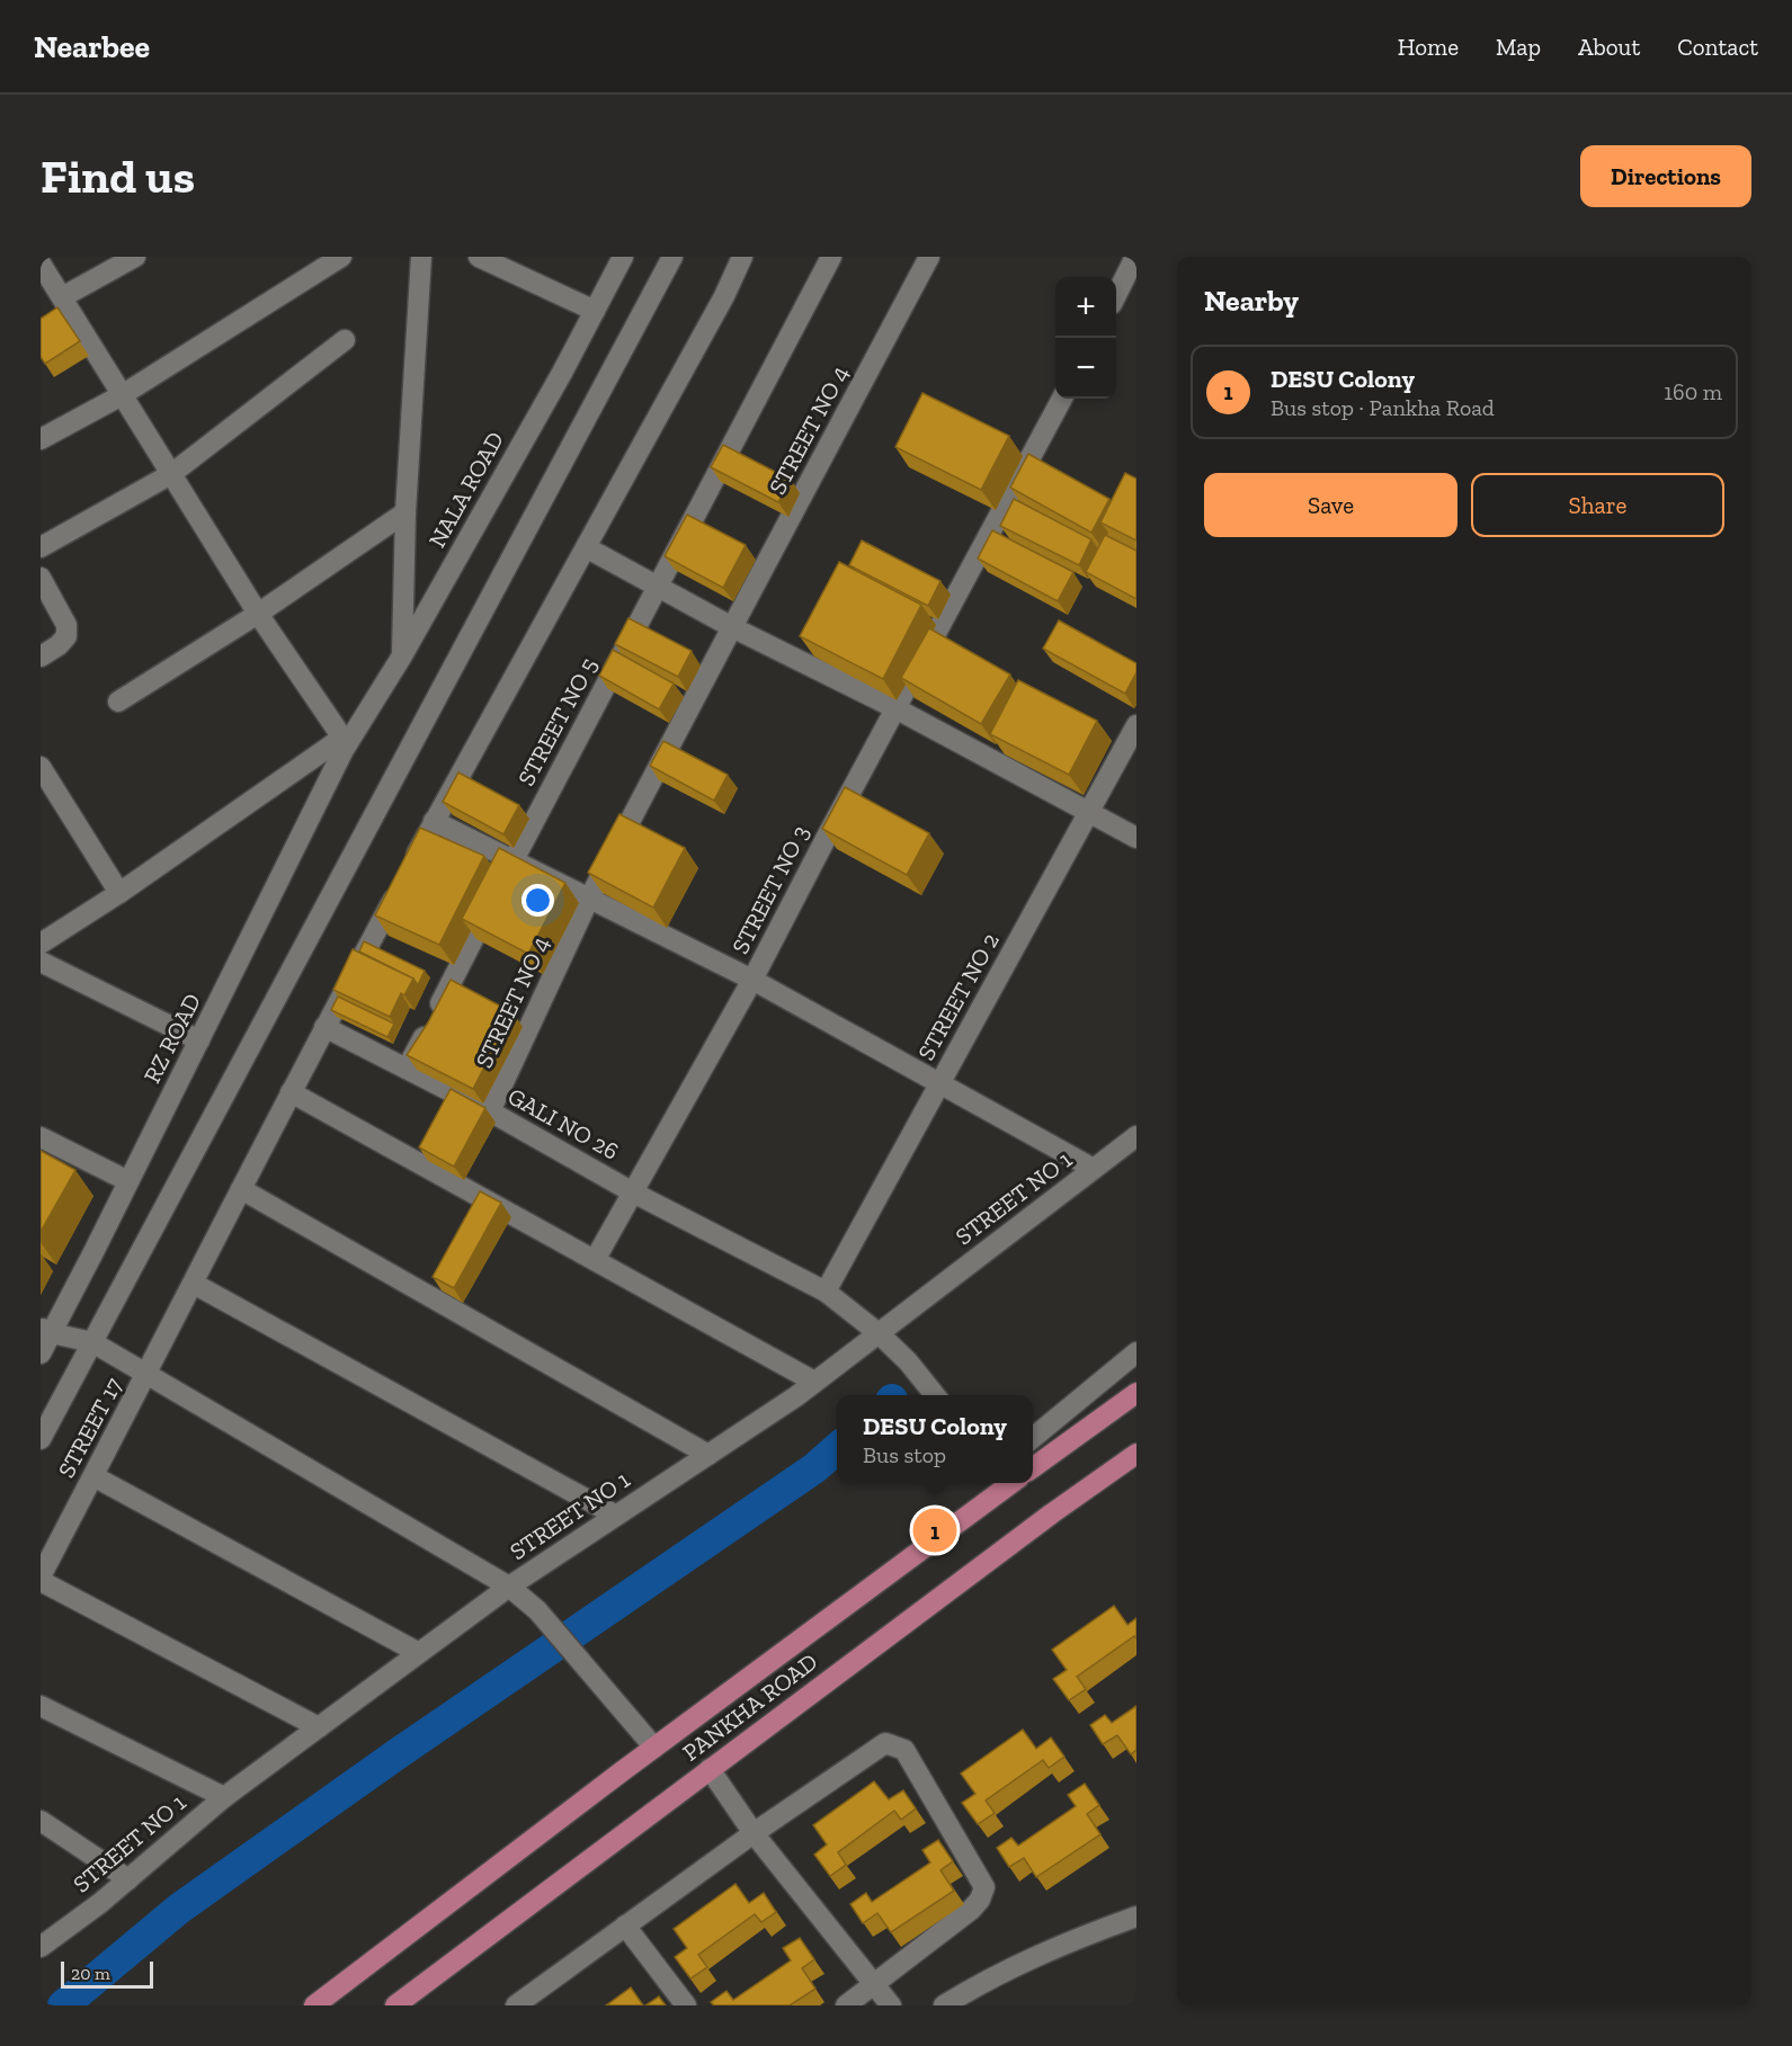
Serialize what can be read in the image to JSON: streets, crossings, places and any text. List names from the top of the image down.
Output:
{
  "streets": {
    "main road": ["PANKHA ROAD"],
    "street": [
      "STREET NO 4",
      "NALA ROAD",
      "STREET NO 5",
      "STREET NO 3",
      "STREET NO 2",
      "RZ ROAD",
      "GALI NO 26",
      "STREET NO 1",
      "STREET 17"
    ]
  },
  "crossings": [
    ["STREET NO 4", "GALI NO 26"],
    ["NALA ROAD", "RZ ROAD"],
    ["STREET NO 5", "GALI NO 26"],
    ["STREET NO 3", "GALI NO 26"],
    ["GALI NO 26", "STREET 17"]
  ],
  "scale_bar": "20 m",
  "page": {
    "header": "Nearbee",
    "nav": [
      "Home",
      "Map",
      "About",
      "Contact"
    ],
    "buttons": [
      "Directions",
      ["Save", "Share"]
    ],
    "title": "Find us",
    "heading": "Nearby",
    "map_buttons": ["+", "−"],
    "list": [
      {
        "mark": "1",
        "name": "DESU Colony",
        "note": "Bus stop · Pankha Road",
        "value": "160 m"
      }
    ],
    "popup": ["DESU Colony", "Bus stop"],
    "pins": "1",
    "scale": "20 m"
  }
}
